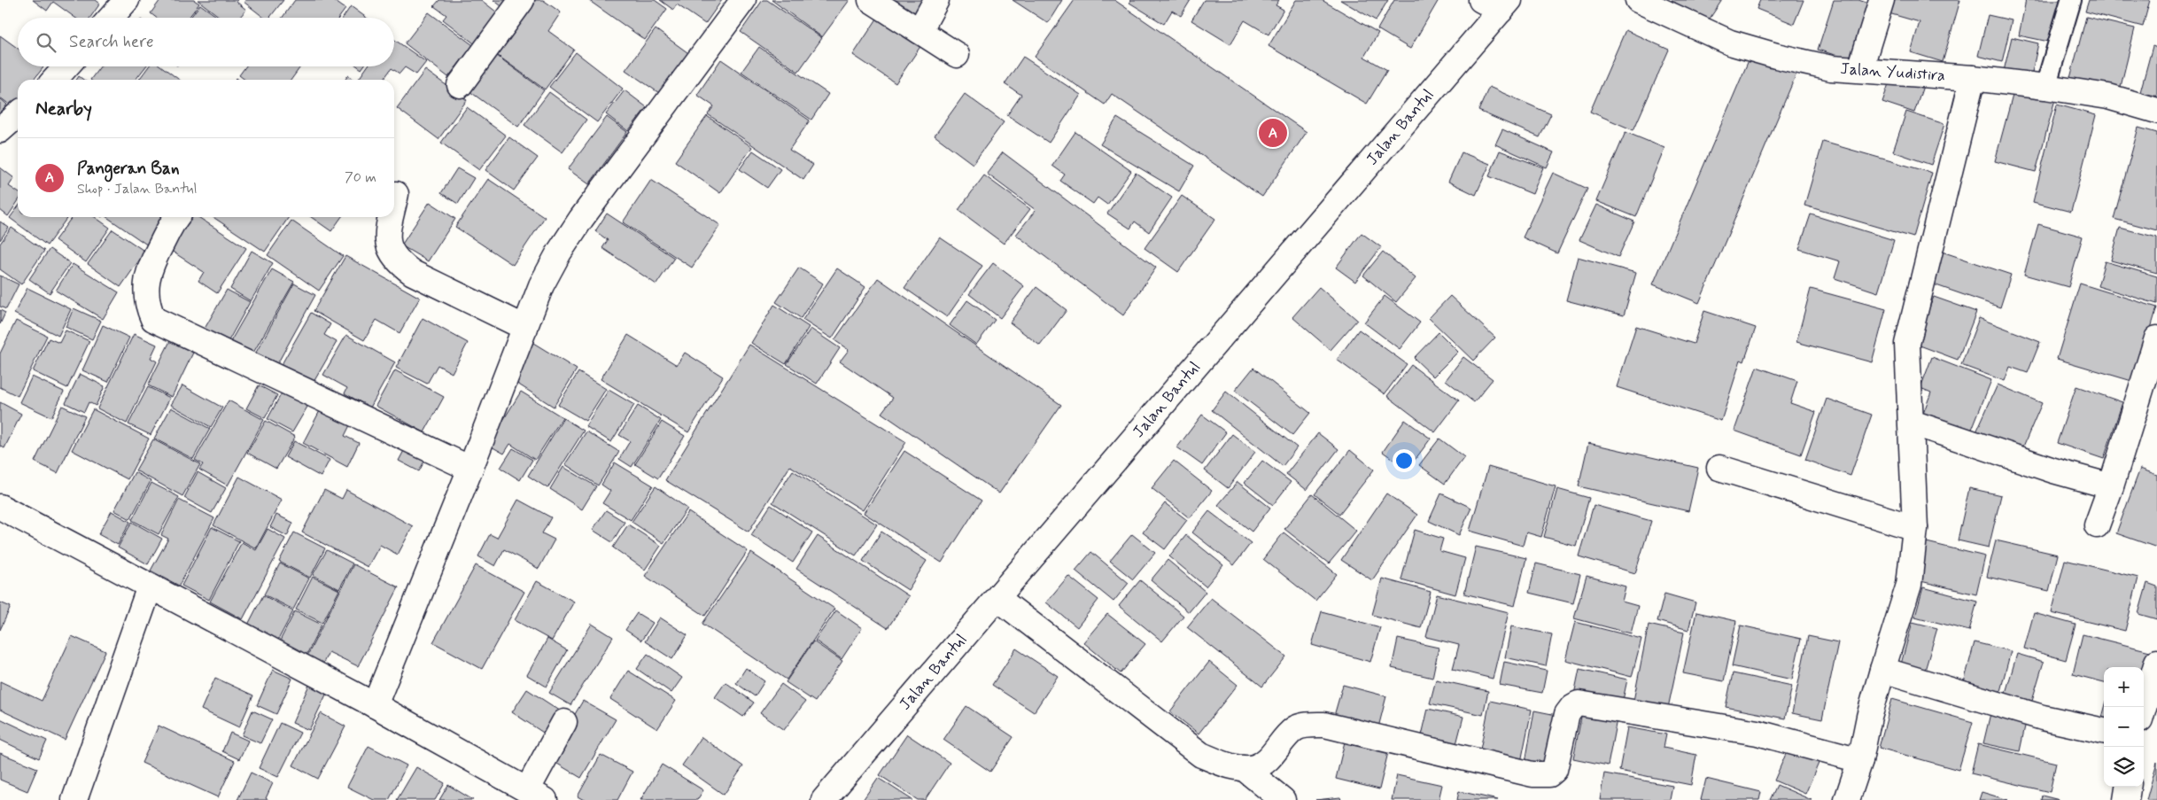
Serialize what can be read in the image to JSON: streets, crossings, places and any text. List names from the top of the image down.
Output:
{
  "streets": {
    "street": ["Jalan Yudistira", "Jalan Bantul"]
  },
  "page": {
    "search": "Search here",
    "heading": "Nearby",
    "pins": "A",
    "list": [
      {
        "mark": "A",
        "name": "Pangeran Ban",
        "note": "Shop · Jalan Bantul",
        "value": "70 m"
      }
    ],
    "map_buttons": ["+", "−"]
  }
}
